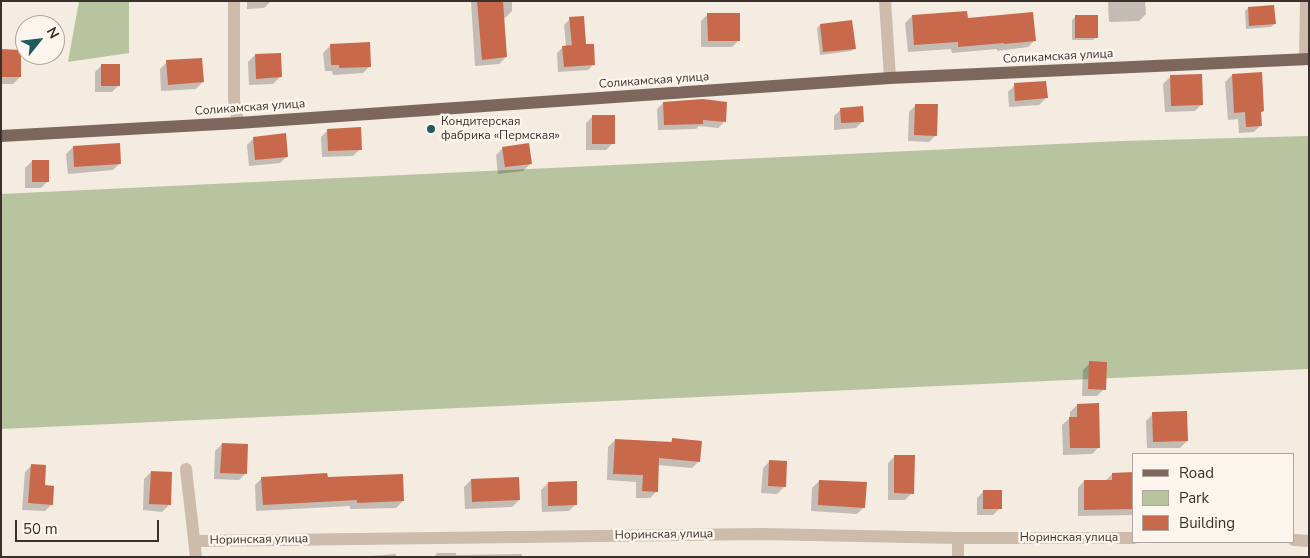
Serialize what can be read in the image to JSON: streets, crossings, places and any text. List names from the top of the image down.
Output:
{
  "streets": {
    "main road": ["Соликамская улица"],
    "street": ["Норинская улица"]
  },
  "places": ["Кондитерская фабрика «Пермская»"],
  "legend": ["Road", "Park", "Building"],
  "scale_bar": "50 m",
  "north": "top right"
}
